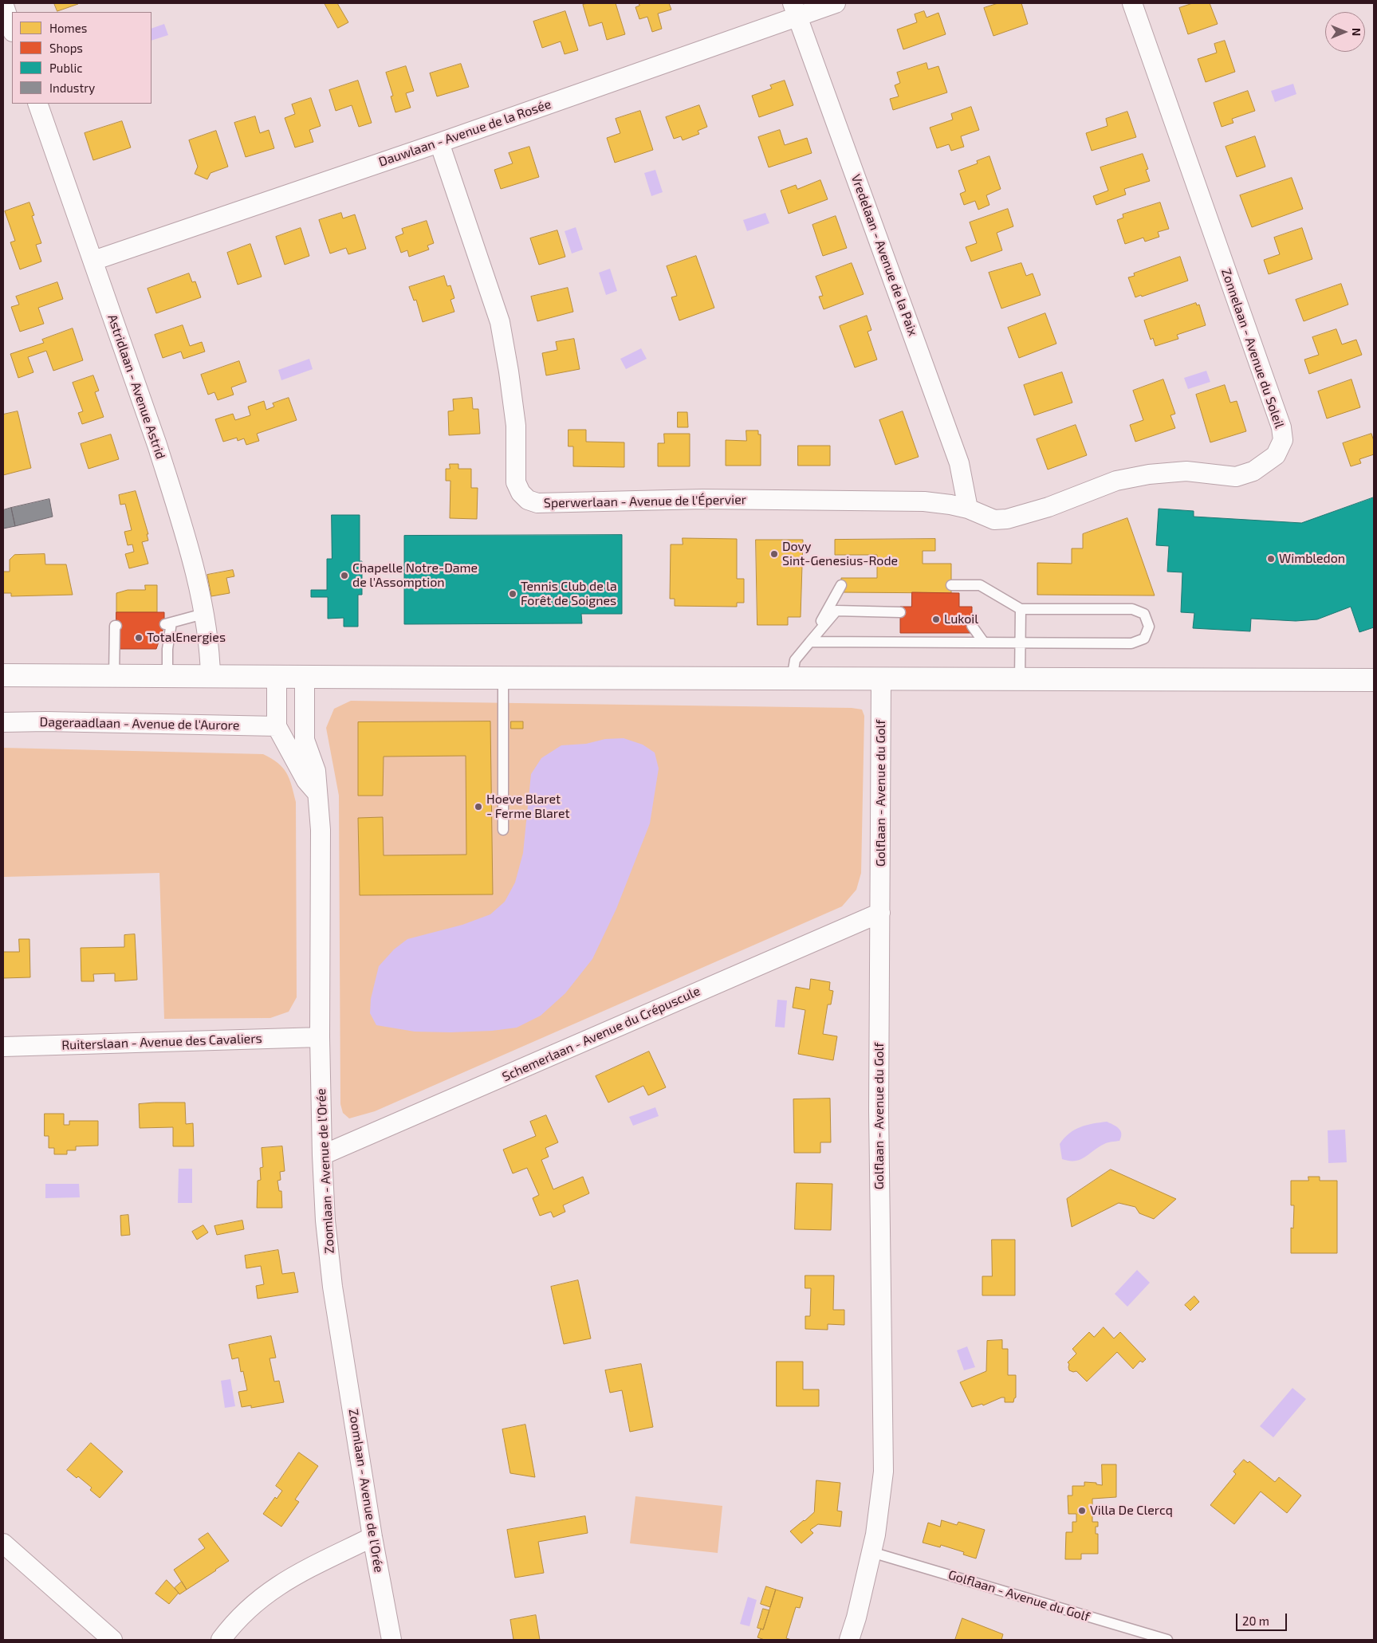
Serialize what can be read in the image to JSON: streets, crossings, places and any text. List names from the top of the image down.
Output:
{
  "streets": {
    "street": [
      "Dauwlaan - Avenue de la Rosée",
      "Vredelaan - Avenue de la Paix",
      "Zonnelaan - Avenue du Soleil",
      "Astridlaan - Avenue Astrid",
      "Sperwerlaan - Avenue de l'Épervier",
      "Dageraadlaan - Avenue de l'Aurore",
      "Golflaan - Avenue du Golf",
      "Schemerlaan - Avenue du Crépuscule",
      "Ruiterslaan - Avenue des Cavaliers",
      "Zoomlaan - Avenue de l'Orée"
    ]
  },
  "crossings": [
    ["Dauwlaan - Avenue de la Rosée", "Vredelaan - Avenue de la Paix"],
    ["Dauwlaan - Avenue de la Rosée", "Astridlaan - Avenue Astrid"],
    ["Dauwlaan - Avenue de la Rosée", "Sperwerlaan - Avenue de l'Épervier"],
    ["Vredelaan - Avenue de la Paix", "Zonnelaan - Avenue du Soleil"],
    ["Vredelaan - Avenue de la Paix", "Sperwerlaan - Avenue de l'Épervier"],
    ["Zonnelaan - Avenue du Soleil", "Sperwerlaan - Avenue de l'Épervier"],
    ["Golflaan - Avenue du Golf", "Schemerlaan - Avenue du Crépuscule"],
    ["Schemerlaan - Avenue du Crépuscule", "Zoomlaan - Avenue de l'Orée"],
    ["Ruiterslaan - Avenue des Cavaliers", "Zoomlaan - Avenue de l'Orée"]
  ],
  "places": [
    "Dovy Sint-Genesius-Rode",
    "Wimbledon",
    "Chapelle Notre-Dame de l'Assomption",
    "Tennis Club de la Forêt de Soignes",
    "Lukoil",
    "TotalEnergies",
    "Hoeve Blaret - Ferme Blaret",
    "Villa De Clercq"
  ],
  "legend": [
    "Homes",
    "Shops",
    "Public",
    "Industry"
  ],
  "scale_bar": "20 m",
  "north": "right"
}
